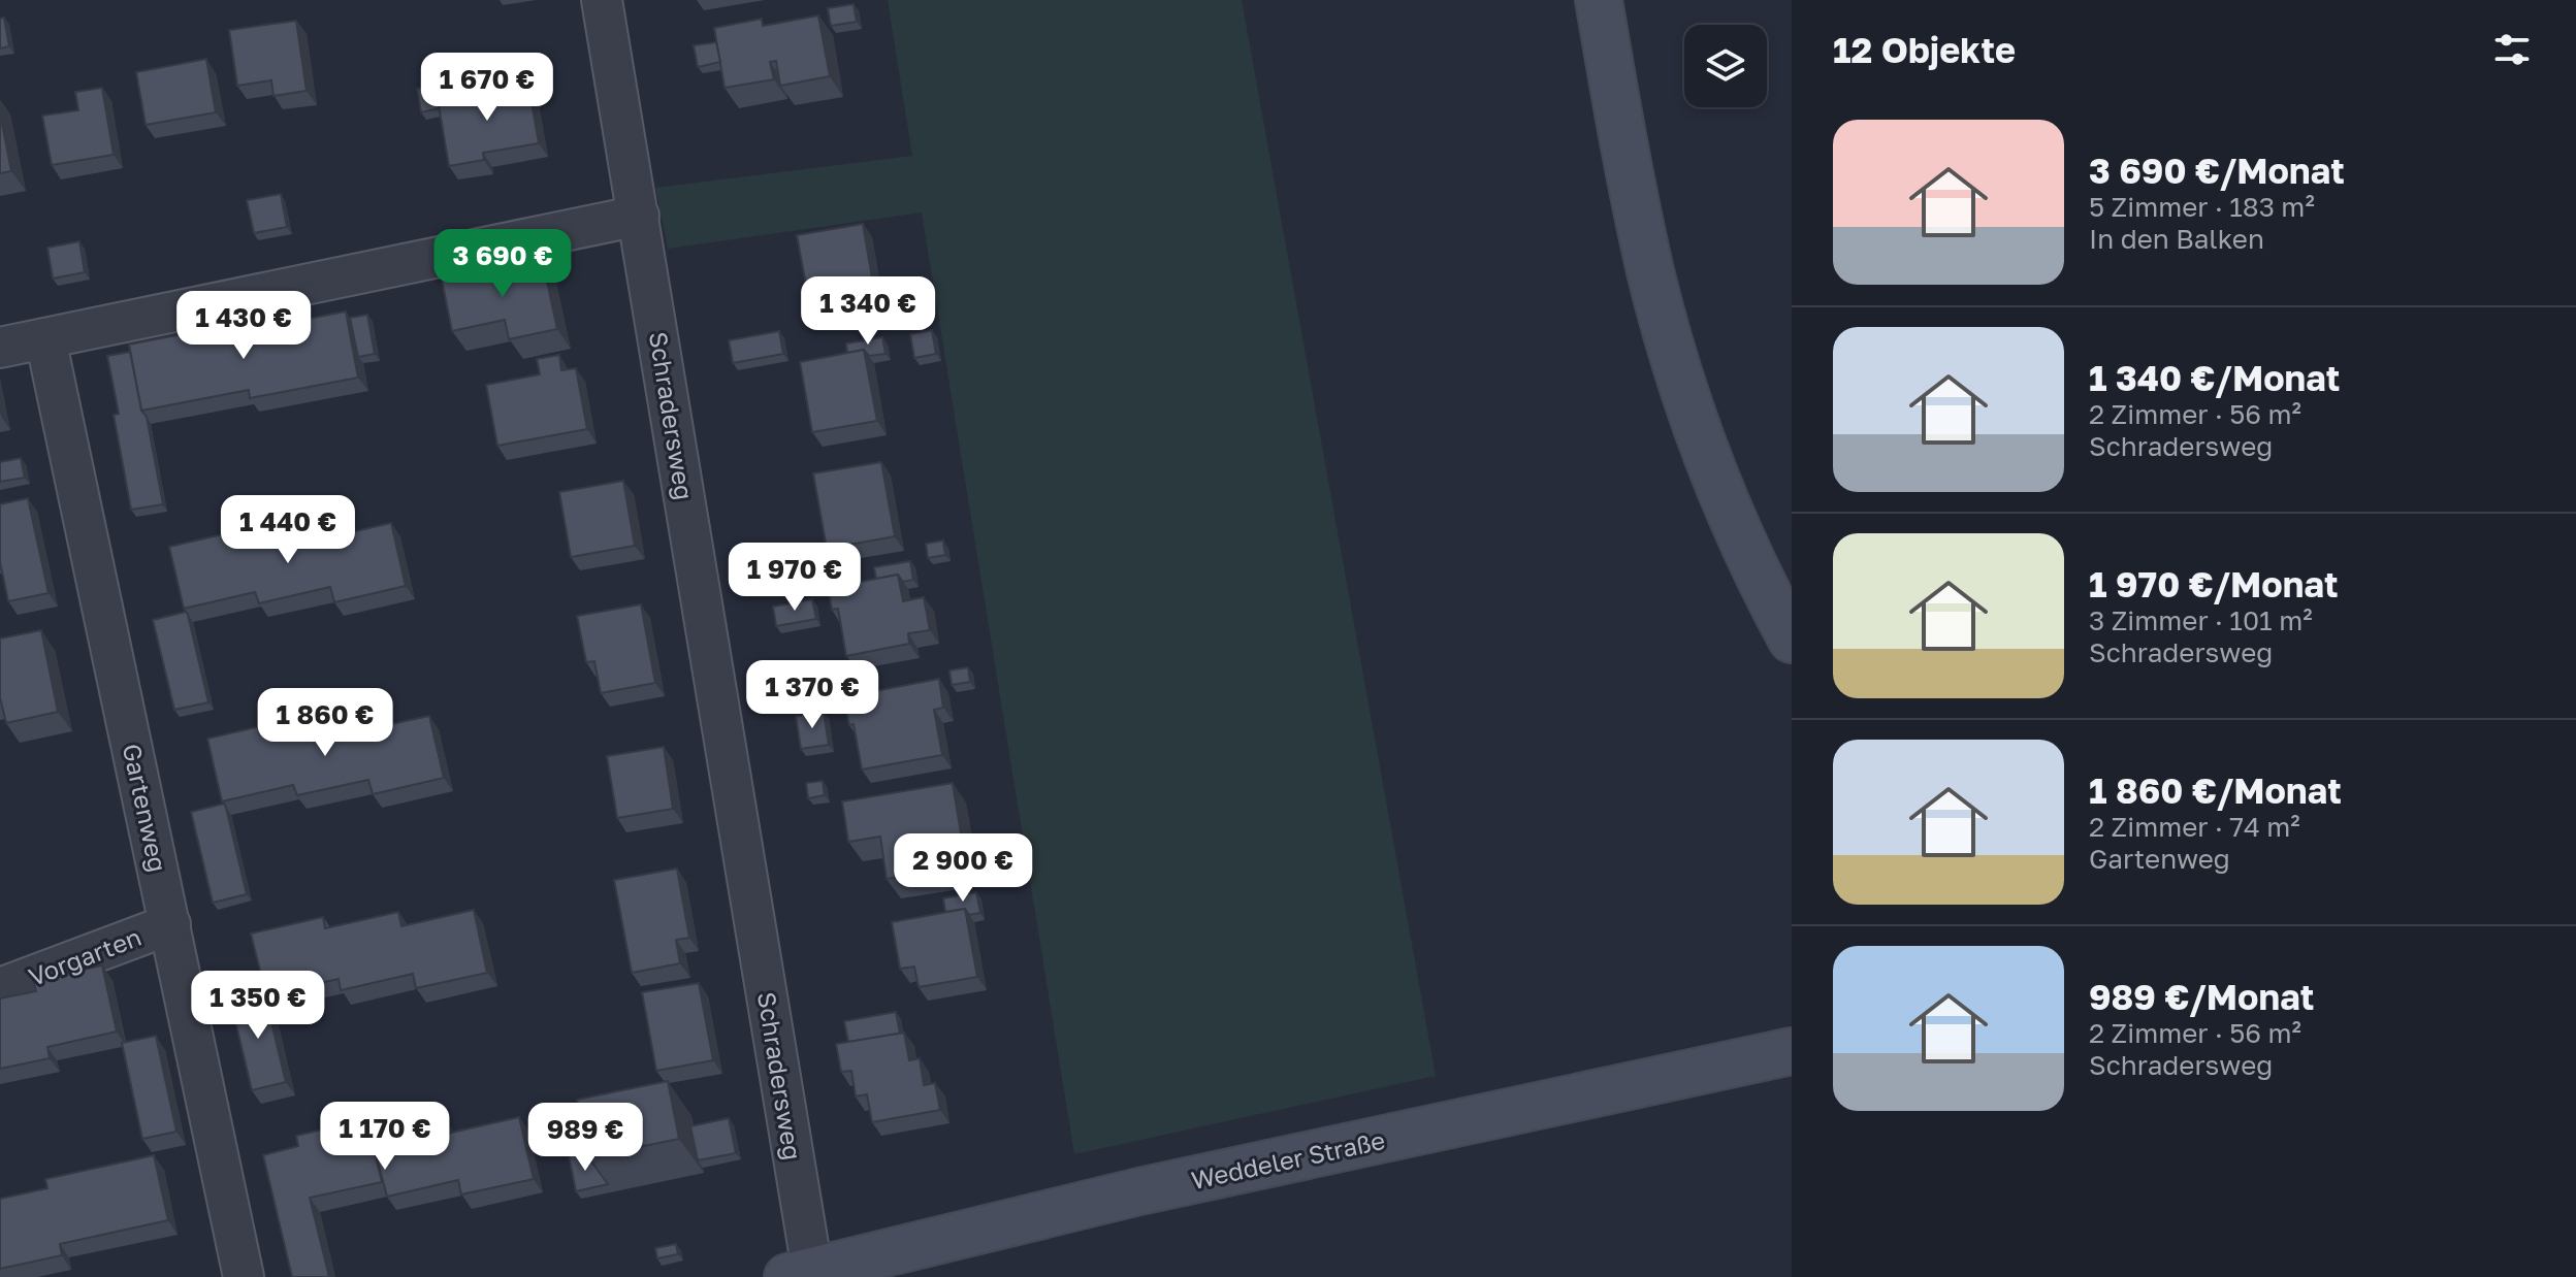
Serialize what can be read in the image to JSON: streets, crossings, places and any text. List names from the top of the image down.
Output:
{
  "streets": {
    "street": [
      "Schradersweg",
      "Gartenweg",
      "Vorgarten",
      "Weddeler Straße"
    ]
  },
  "crossings": [
    ["Schradersweg", "Weddeler Straße"],
    ["Gartenweg", "Vorgarten"]
  ],
  "page": {
    "heading": "12 Objekte",
    "price": [
      "1 670 €",
      "3 690 €",
      "1 340 €",
      "1 430 €",
      "1 440 €",
      "1 970 €",
      "1 370 €",
      "1 860 €",
      "2 900 €",
      "1 350 €",
      "1 170 €",
      "989 €"
    ],
    "list": [
      {
        "name": "3 690 €/Monat",
        "note": "5 Zimmer · 183 m² · In den Balken"
      },
      {
        "name": "1 340 €/Monat",
        "note": "2 Zimmer · 56 m² · Schradersweg"
      },
      {
        "name": "1 970 €/Monat",
        "note": "3 Zimmer · 101 m² · Schradersweg"
      },
      {
        "name": "1 860 €/Monat",
        "note": "2 Zimmer · 74 m² · Gartenweg"
      },
      {
        "name": "989 €/Monat",
        "note": "2 Zimmer · 56 m² · Schradersweg"
      }
    ]
  }
}
